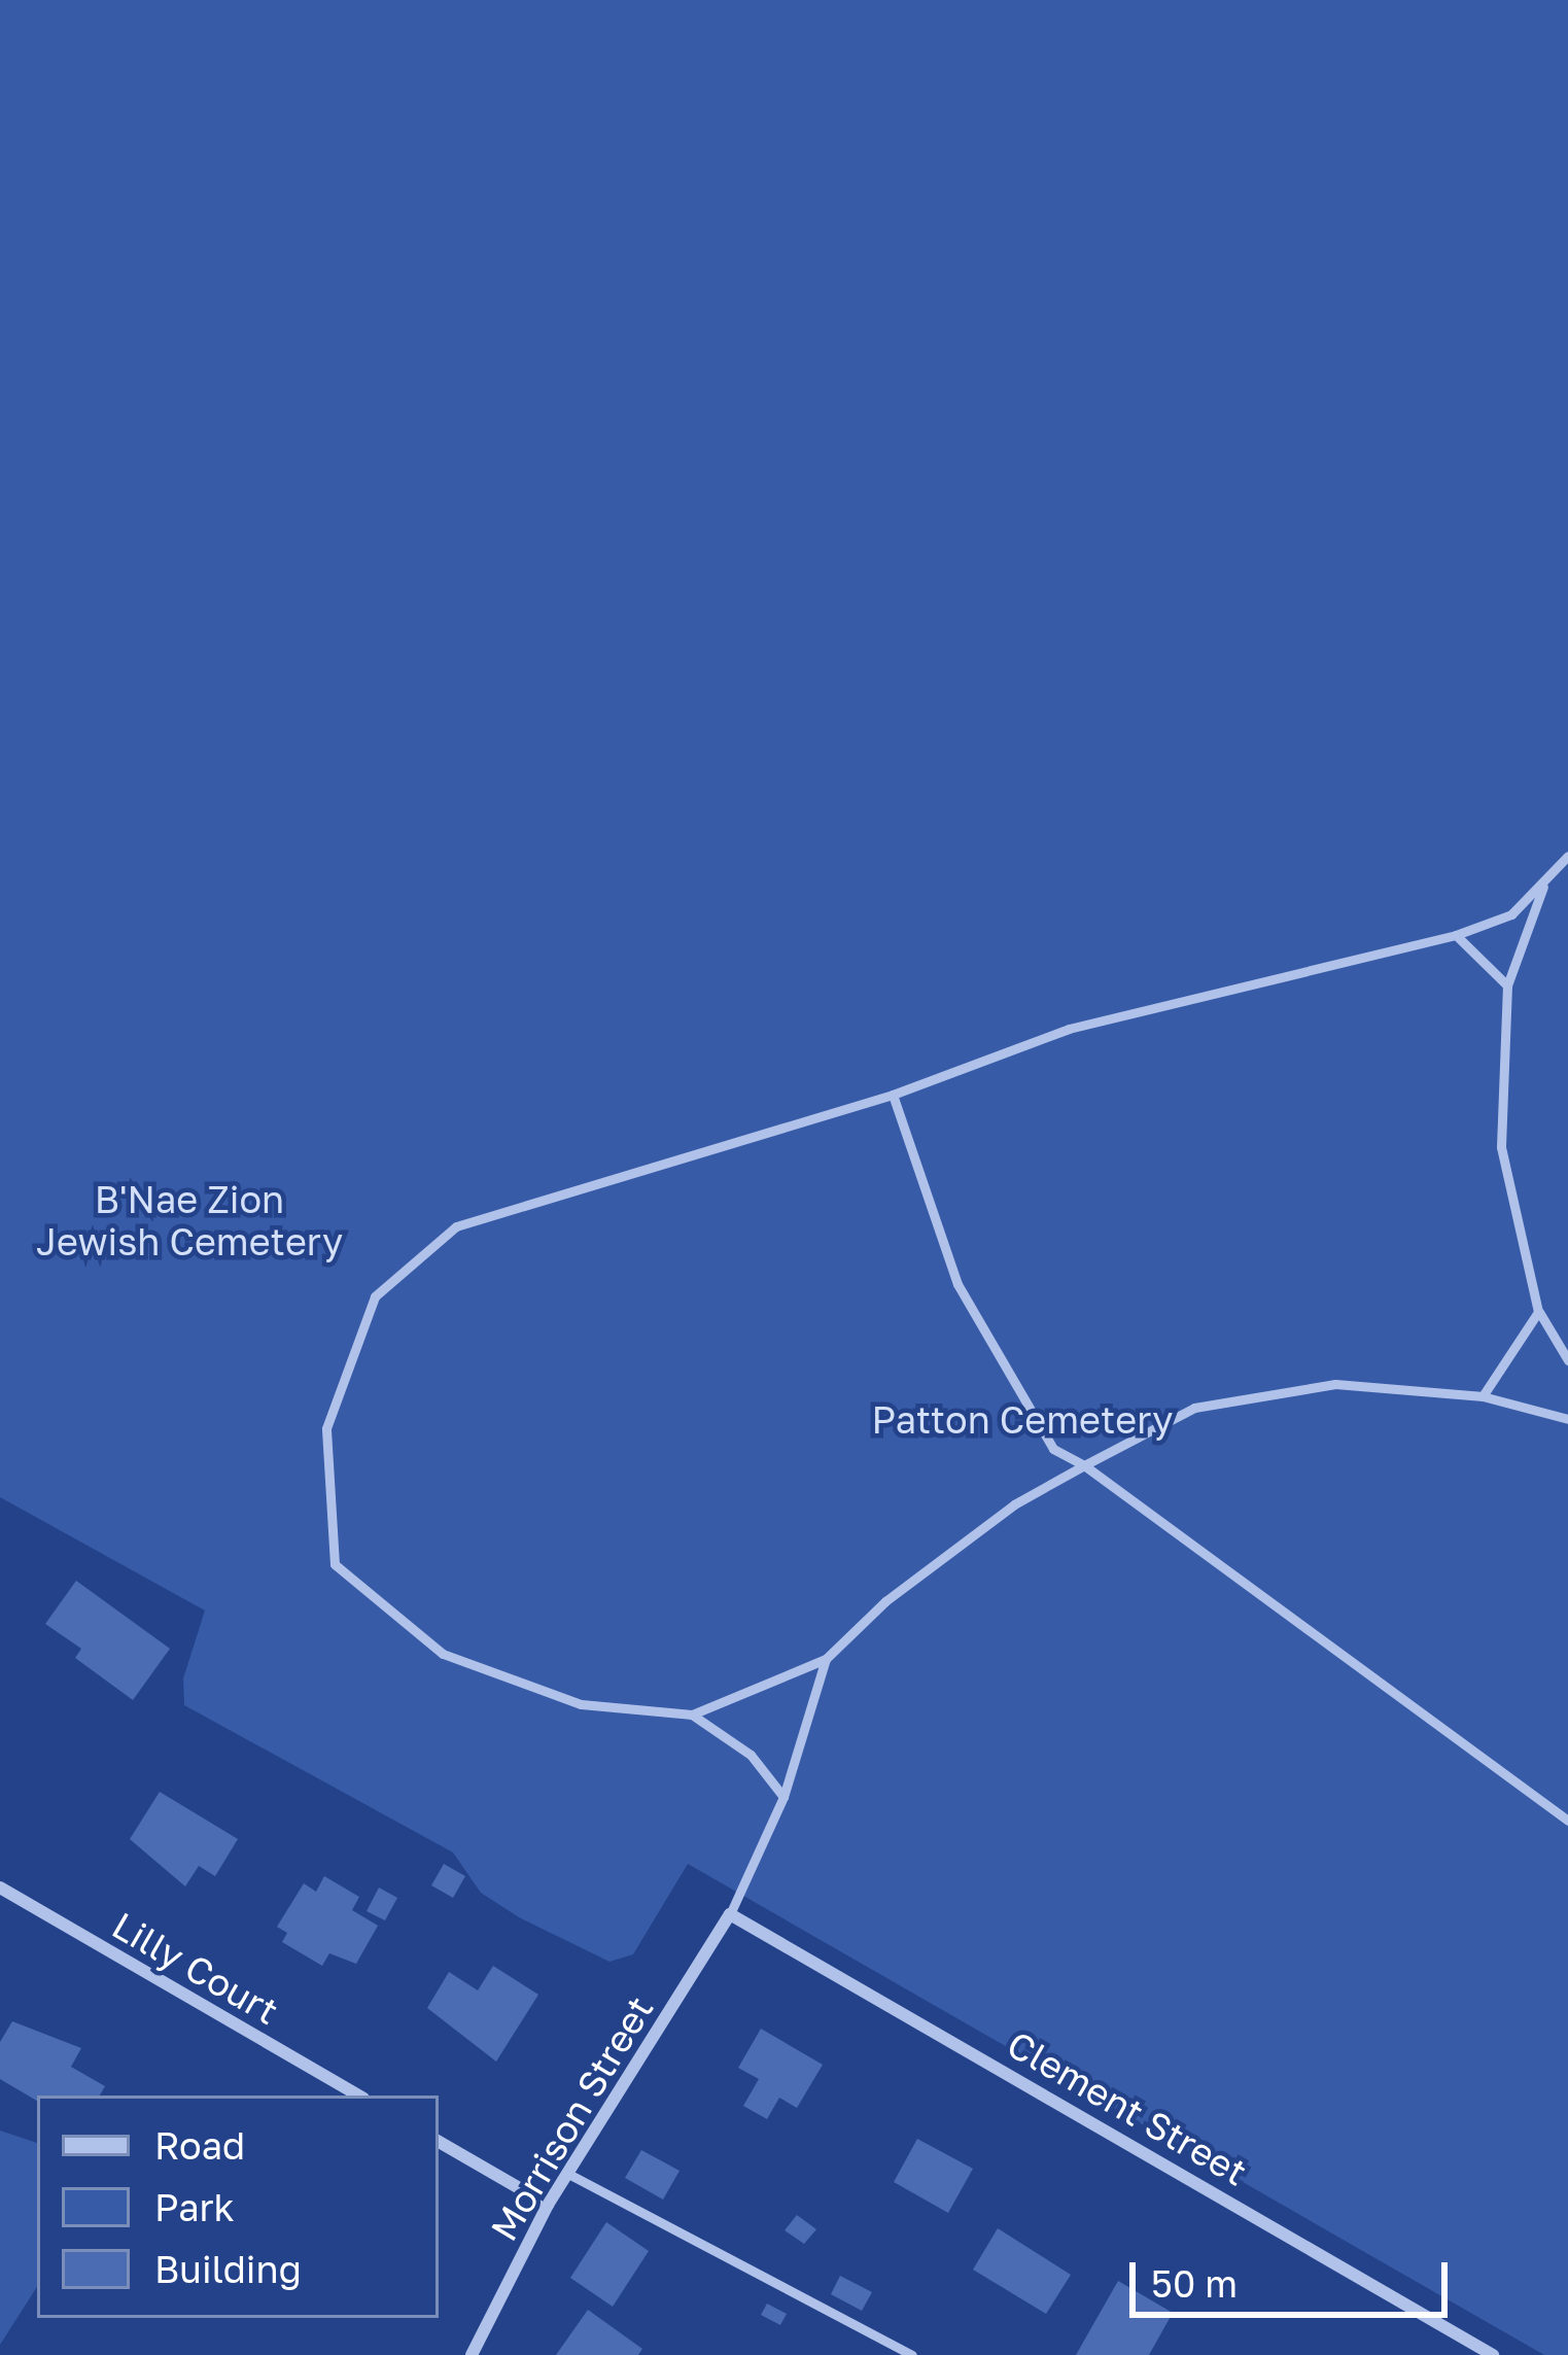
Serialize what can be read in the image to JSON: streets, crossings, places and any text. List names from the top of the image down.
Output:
{
  "streets": {
    "street": ["Lilly Court", "Clement Street", "Morrison Street"]
  },
  "crossings": [
    ["Clement Street", "Morrison Street"]
  ],
  "parks": ["B'Nae Zion Jewish Cemetery", "Patton Cemetery"],
  "legend": ["Road", "Park", "Building"],
  "scale_bar": "50 m"
}
